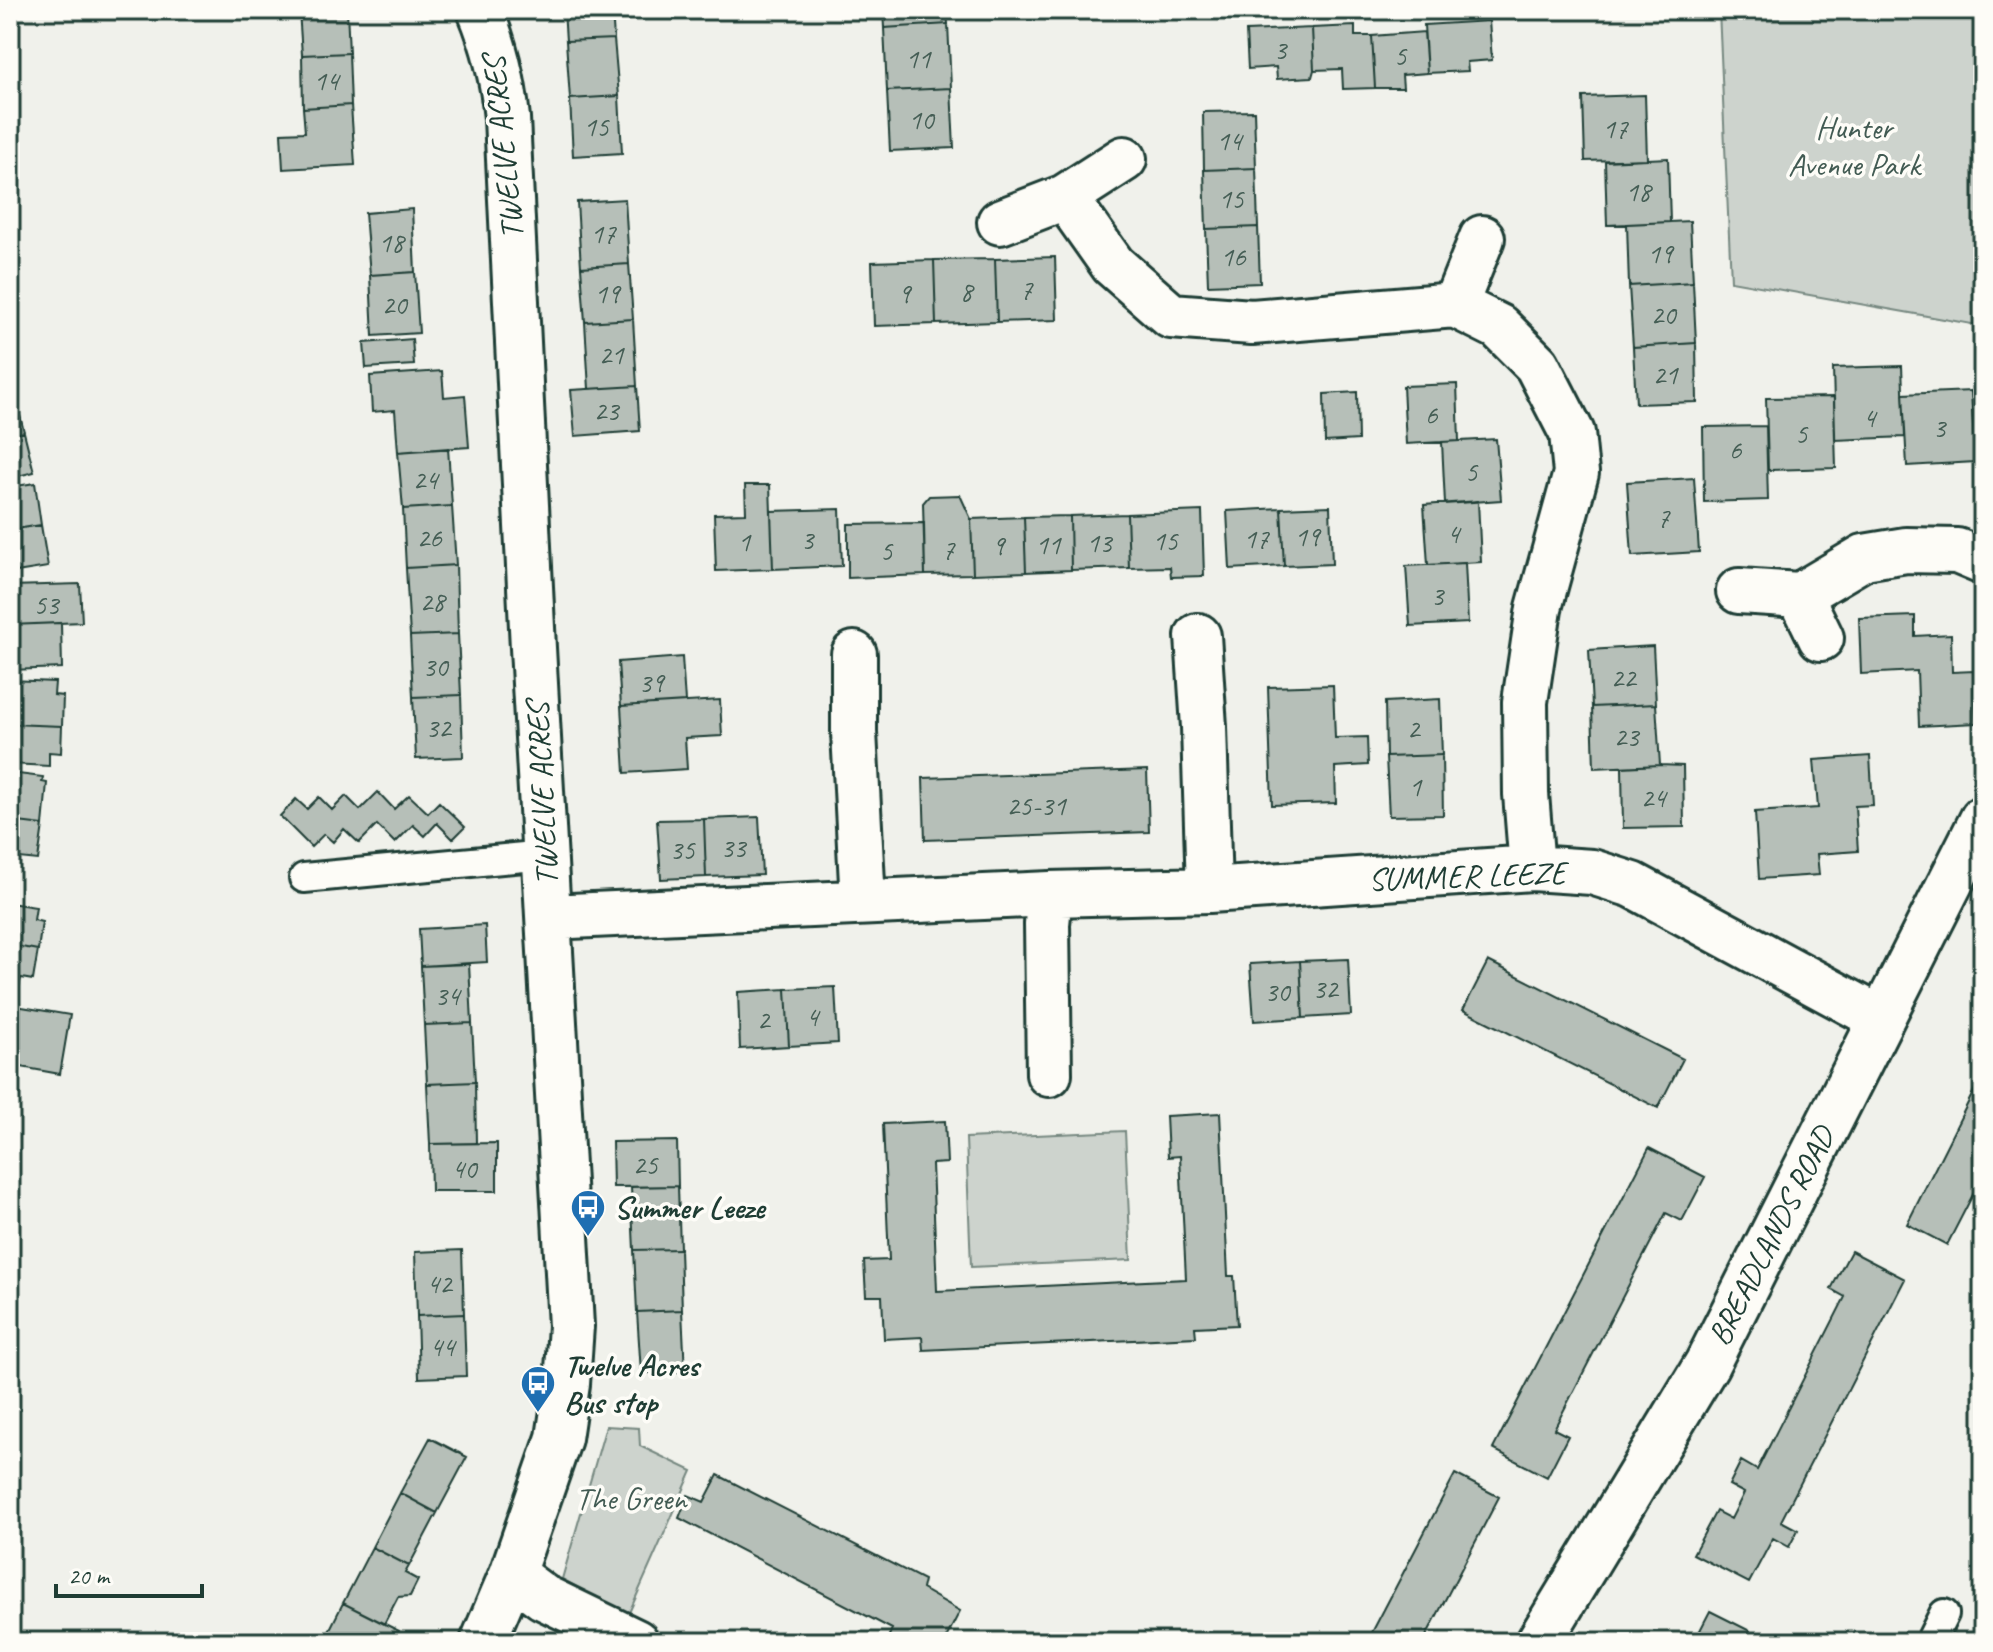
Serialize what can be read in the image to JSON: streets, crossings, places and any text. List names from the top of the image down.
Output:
{
  "streets": {
    "street": ["TWELVE ACRES", "SUMMER LEEZE", "BREADLANDS ROAD"]
  },
  "crossings": [
    ["TWELVE ACRES", "SUMMER LEEZE"],
    ["SUMMER LEEZE", "BREADLANDS ROAD"]
  ],
  "parks": ["Hunter Avenue Park", "The Green"],
  "places": {
    "bus stop": ["Summer Leeze", "Twelve Acres Bus stop"]
  },
  "house_numbers": [
    "3",
    "5",
    "11",
    "14",
    "10",
    "15",
    "17",
    "14",
    "18",
    "15",
    "17",
    "18",
    "19",
    "16",
    "7",
    "8",
    "19",
    "9",
    "20",
    "20",
    "21",
    "21",
    "23",
    "6",
    "4",
    "3",
    "5",
    "6",
    "5",
    "24",
    "7",
    "4",
    "19",
    "26",
    "17",
    "3",
    "15",
    "1",
    "13",
    "11",
    "9",
    "7",
    "5",
    "3",
    "28",
    "53",
    "30",
    "22",
    "39",
    "32",
    "2",
    "23",
    "1",
    "24",
    "25-31",
    "33",
    "35",
    "32",
    "30",
    "34",
    "4",
    "2",
    "25",
    "40",
    "42",
    "44"
  ],
  "scale_bar": "20 m"
}
